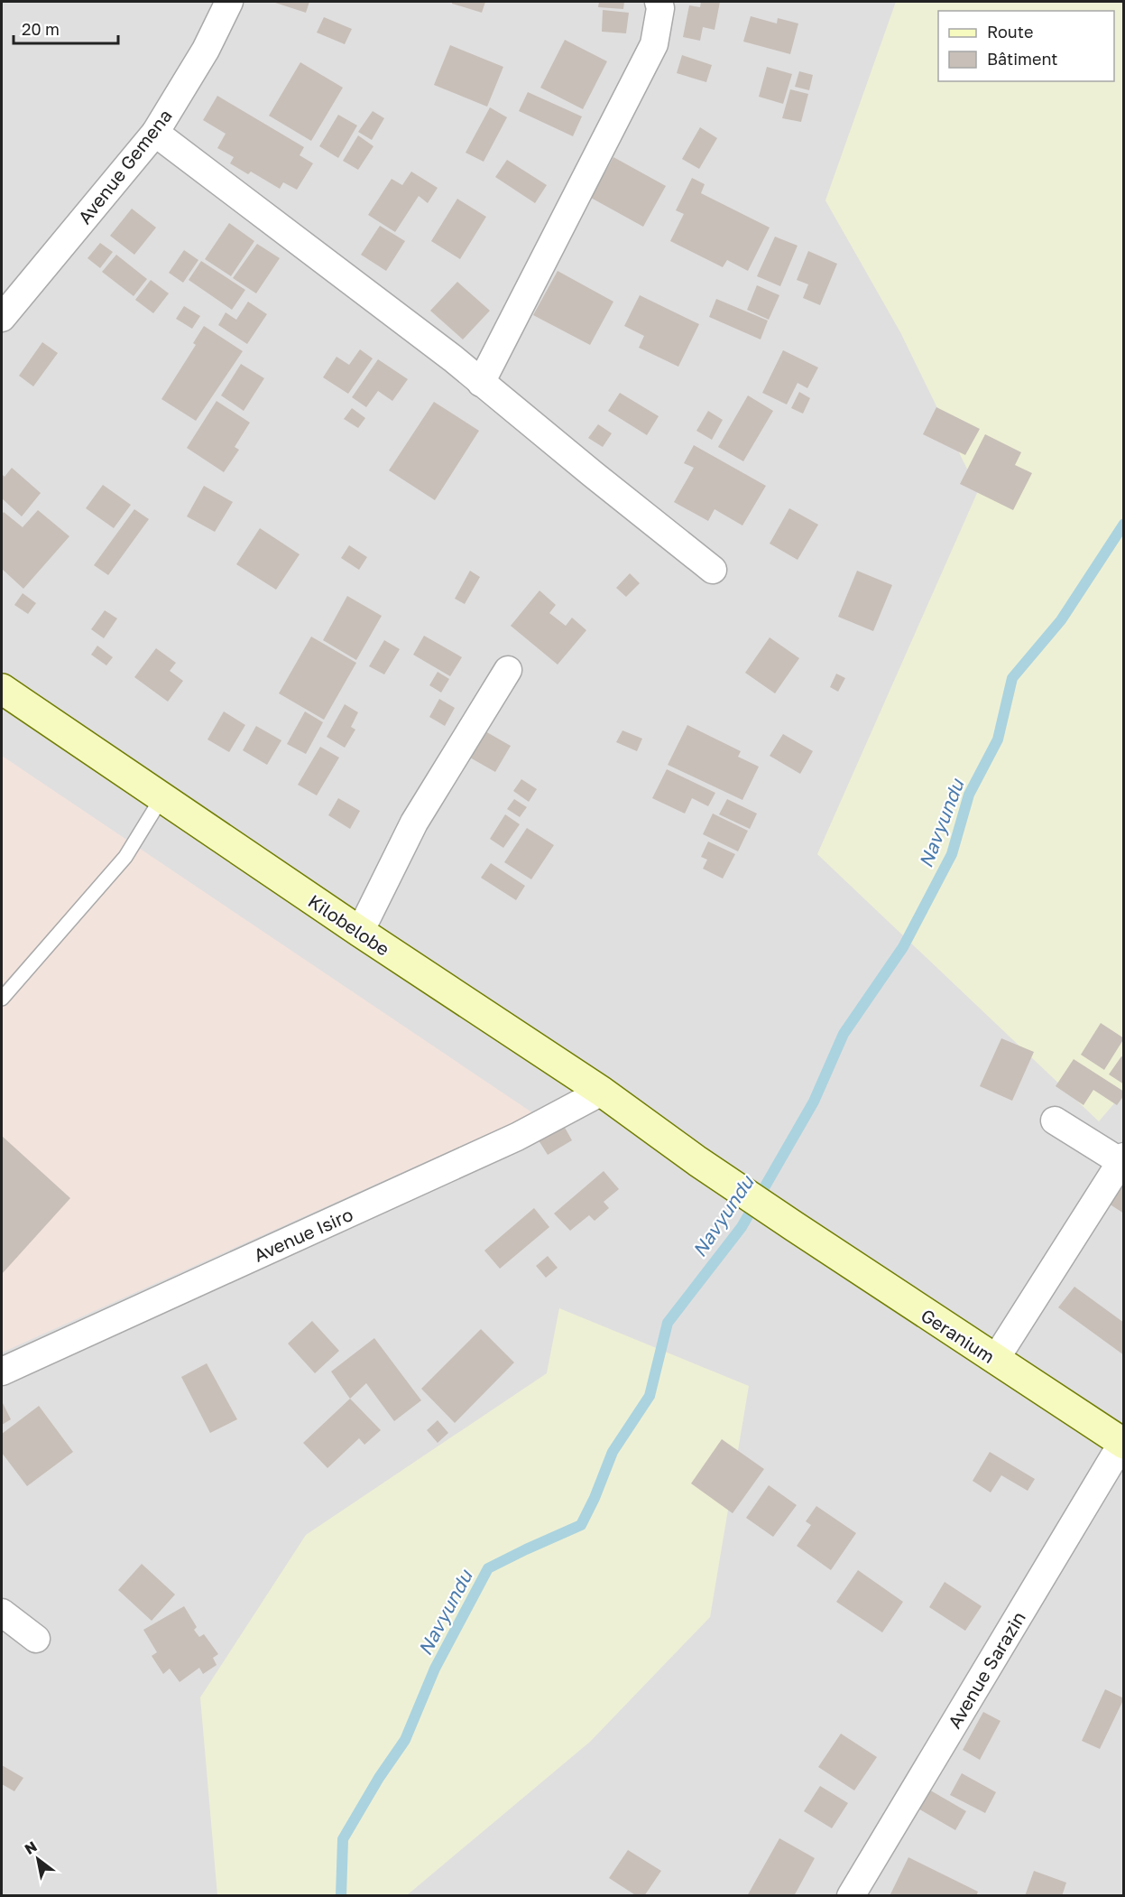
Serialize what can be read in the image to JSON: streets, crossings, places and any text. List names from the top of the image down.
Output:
{
  "streets": {
    "street": [
      "Avenue Gemena",
      "Kilobelobe",
      "Avenue Isiro",
      "Geranium",
      "Avenue Sarazin"
    ]
  },
  "crossings": [
    ["Kilobelobe", "Avenue Isiro"],
    ["Kilobelobe", "Geranium"],
    ["Geranium", "Avenue Sarazin"]
  ],
  "water": ["Navyundu"],
  "legend": ["Route", "Bâtiment"],
  "scale_bar": "20 m",
  "north": "top left"
}
